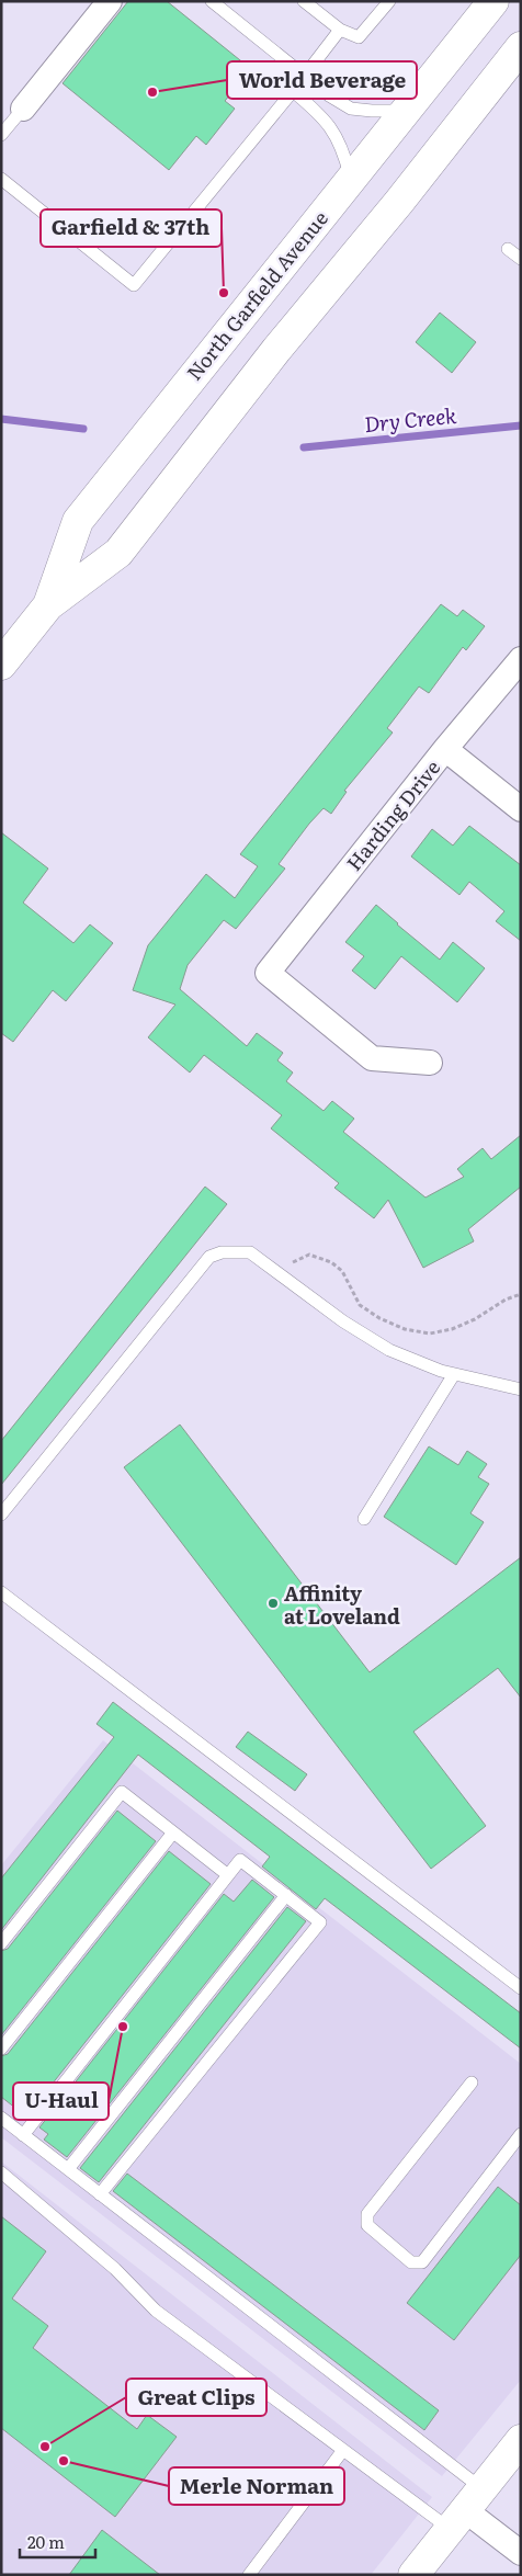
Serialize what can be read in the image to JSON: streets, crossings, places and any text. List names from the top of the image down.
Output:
{
  "streets": {
    "main road": ["North Garfield Avenue"],
    "street": ["Harding Drive"]
  },
  "water": ["Dry Creek"],
  "places": [
    "World Beverage",
    "Garfield & 37th",
    "Affinity at Loveland",
    "U-Haul",
    "Great Clips",
    "Merle Norman"
  ],
  "scale_bar": "20 m"
}
